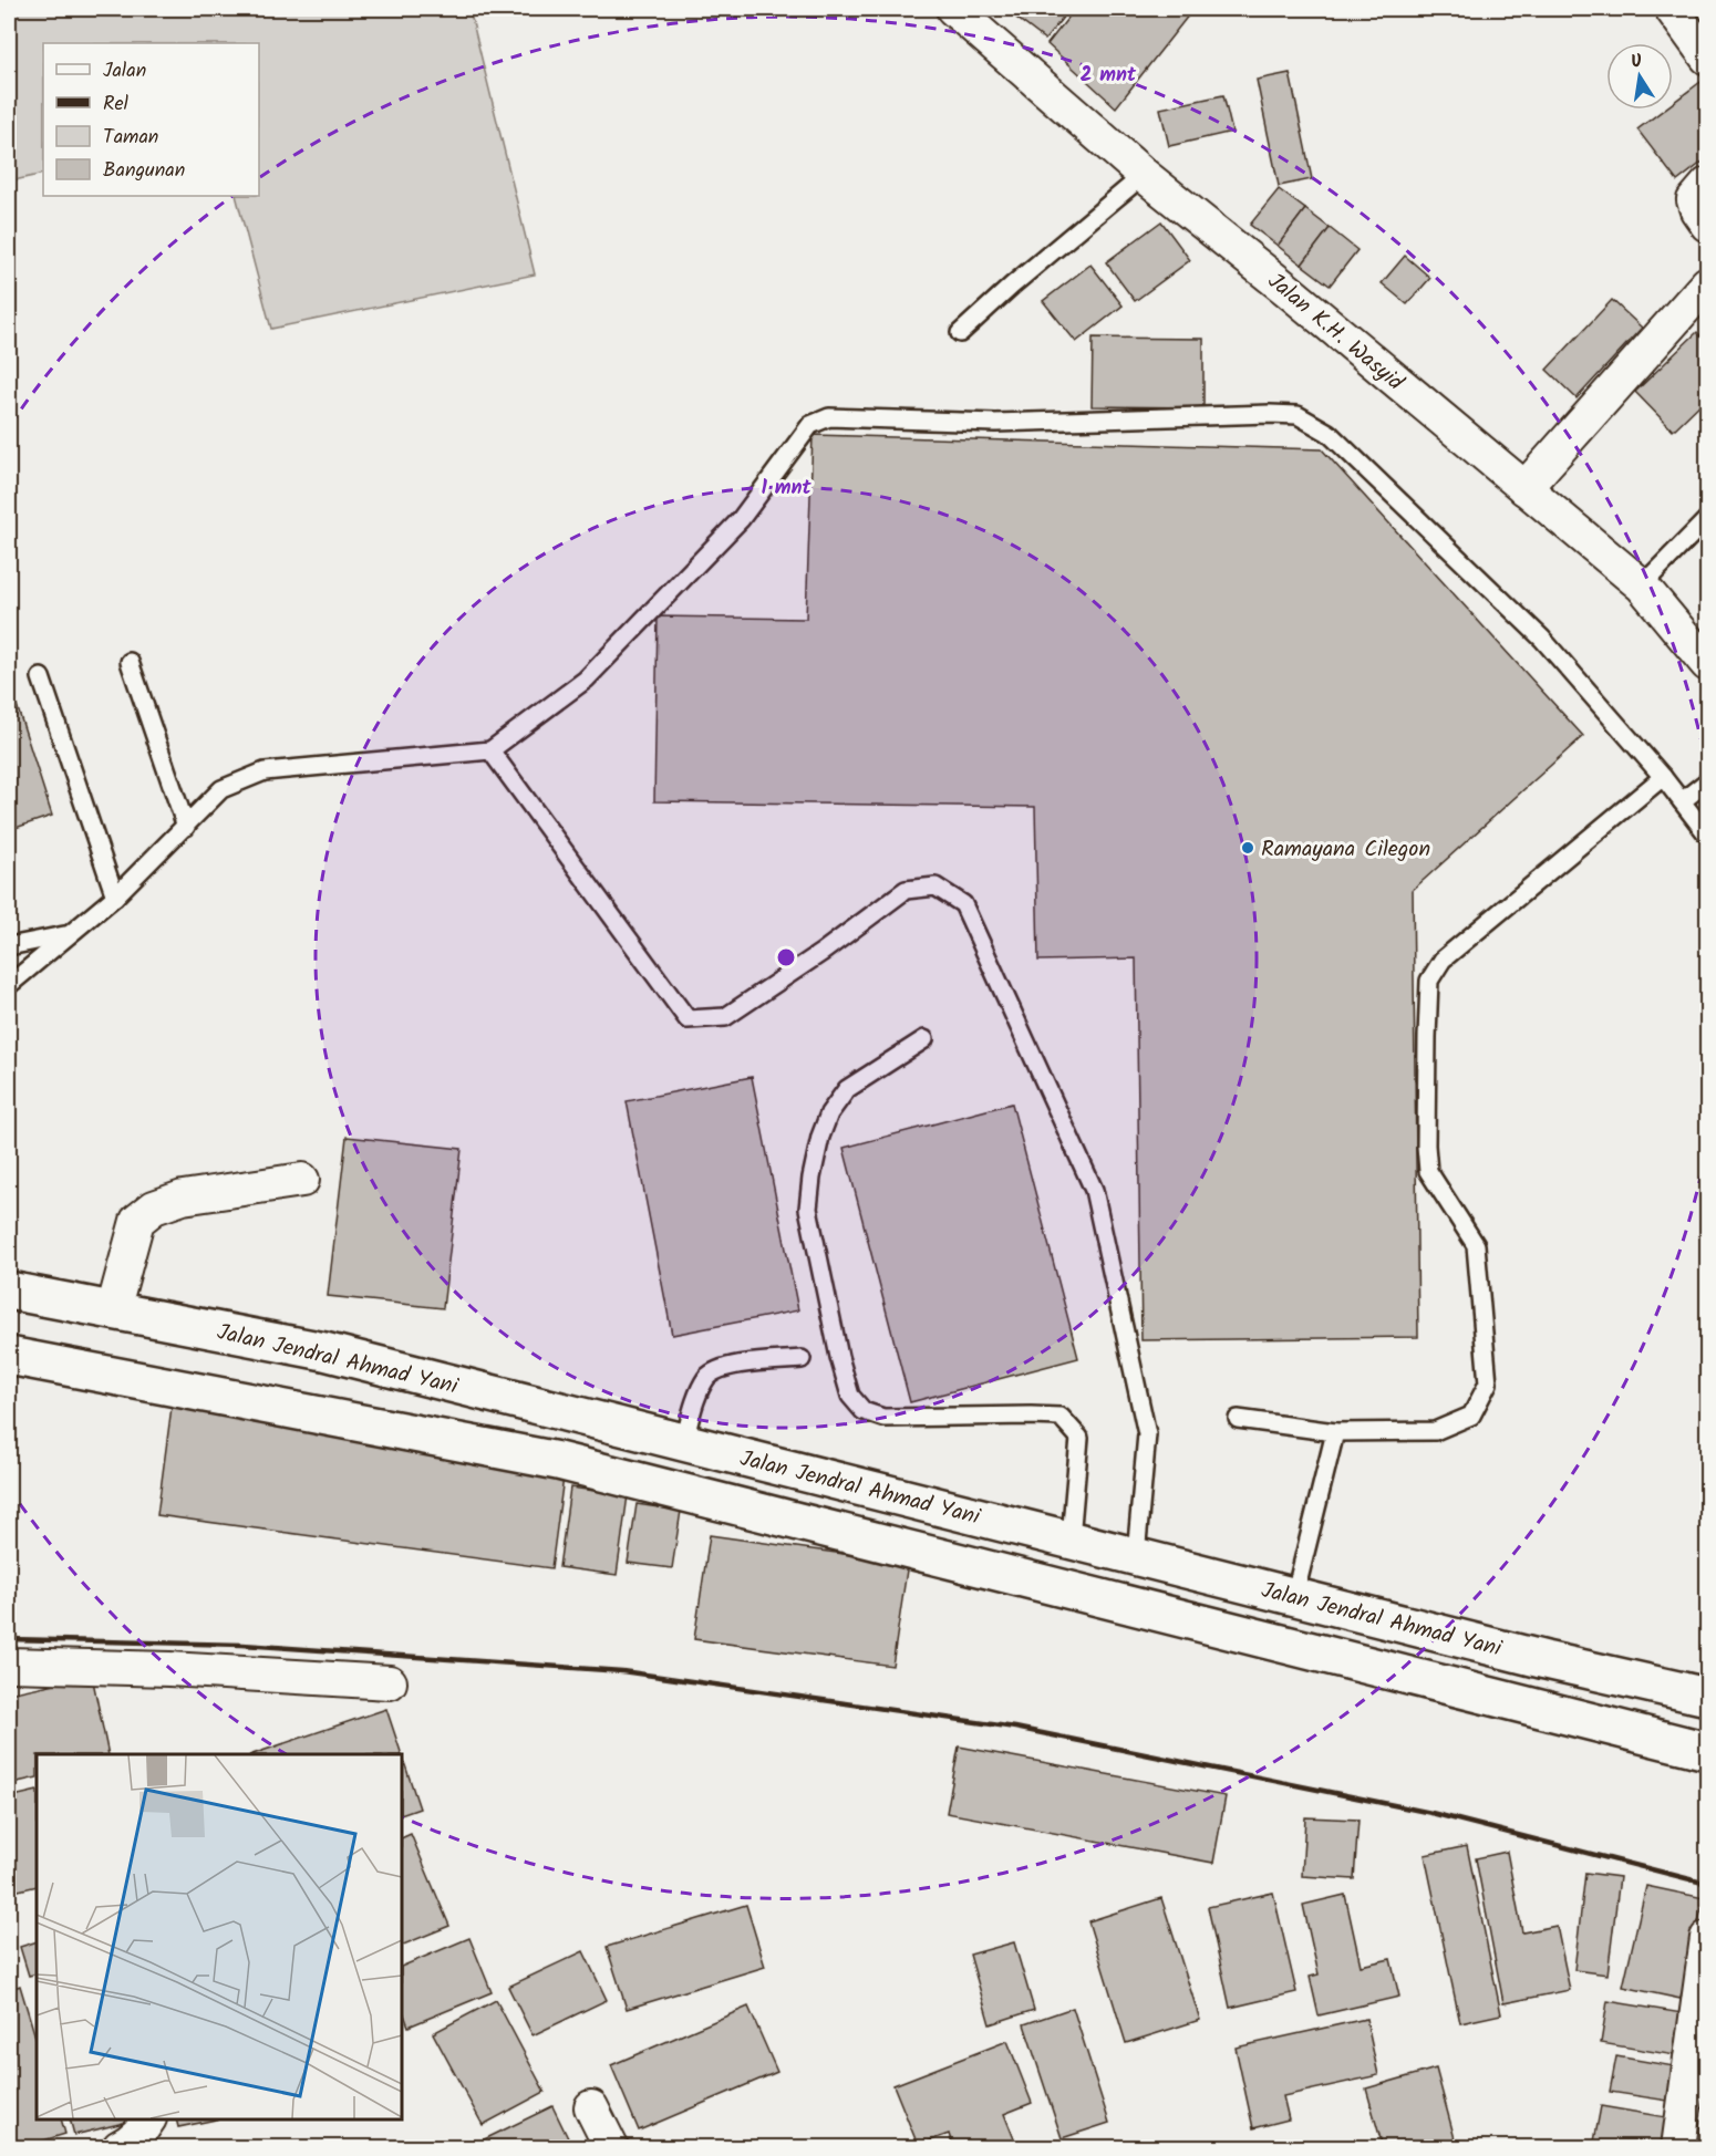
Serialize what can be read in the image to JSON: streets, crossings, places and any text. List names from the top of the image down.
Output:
{
  "streets": {
    "highway": ["Jalan Jendral Ahmad Yani"],
    "street": ["Jalan K.H. Wasyid"]
  },
  "places": ["Ramayana Cilegon"],
  "legend": [
    "Jalan",
    "Rel",
    "Taman",
    "Bangunan"
  ],
  "north": "top",
  "rings": ["2 mnt", "1 mnt"]
}
